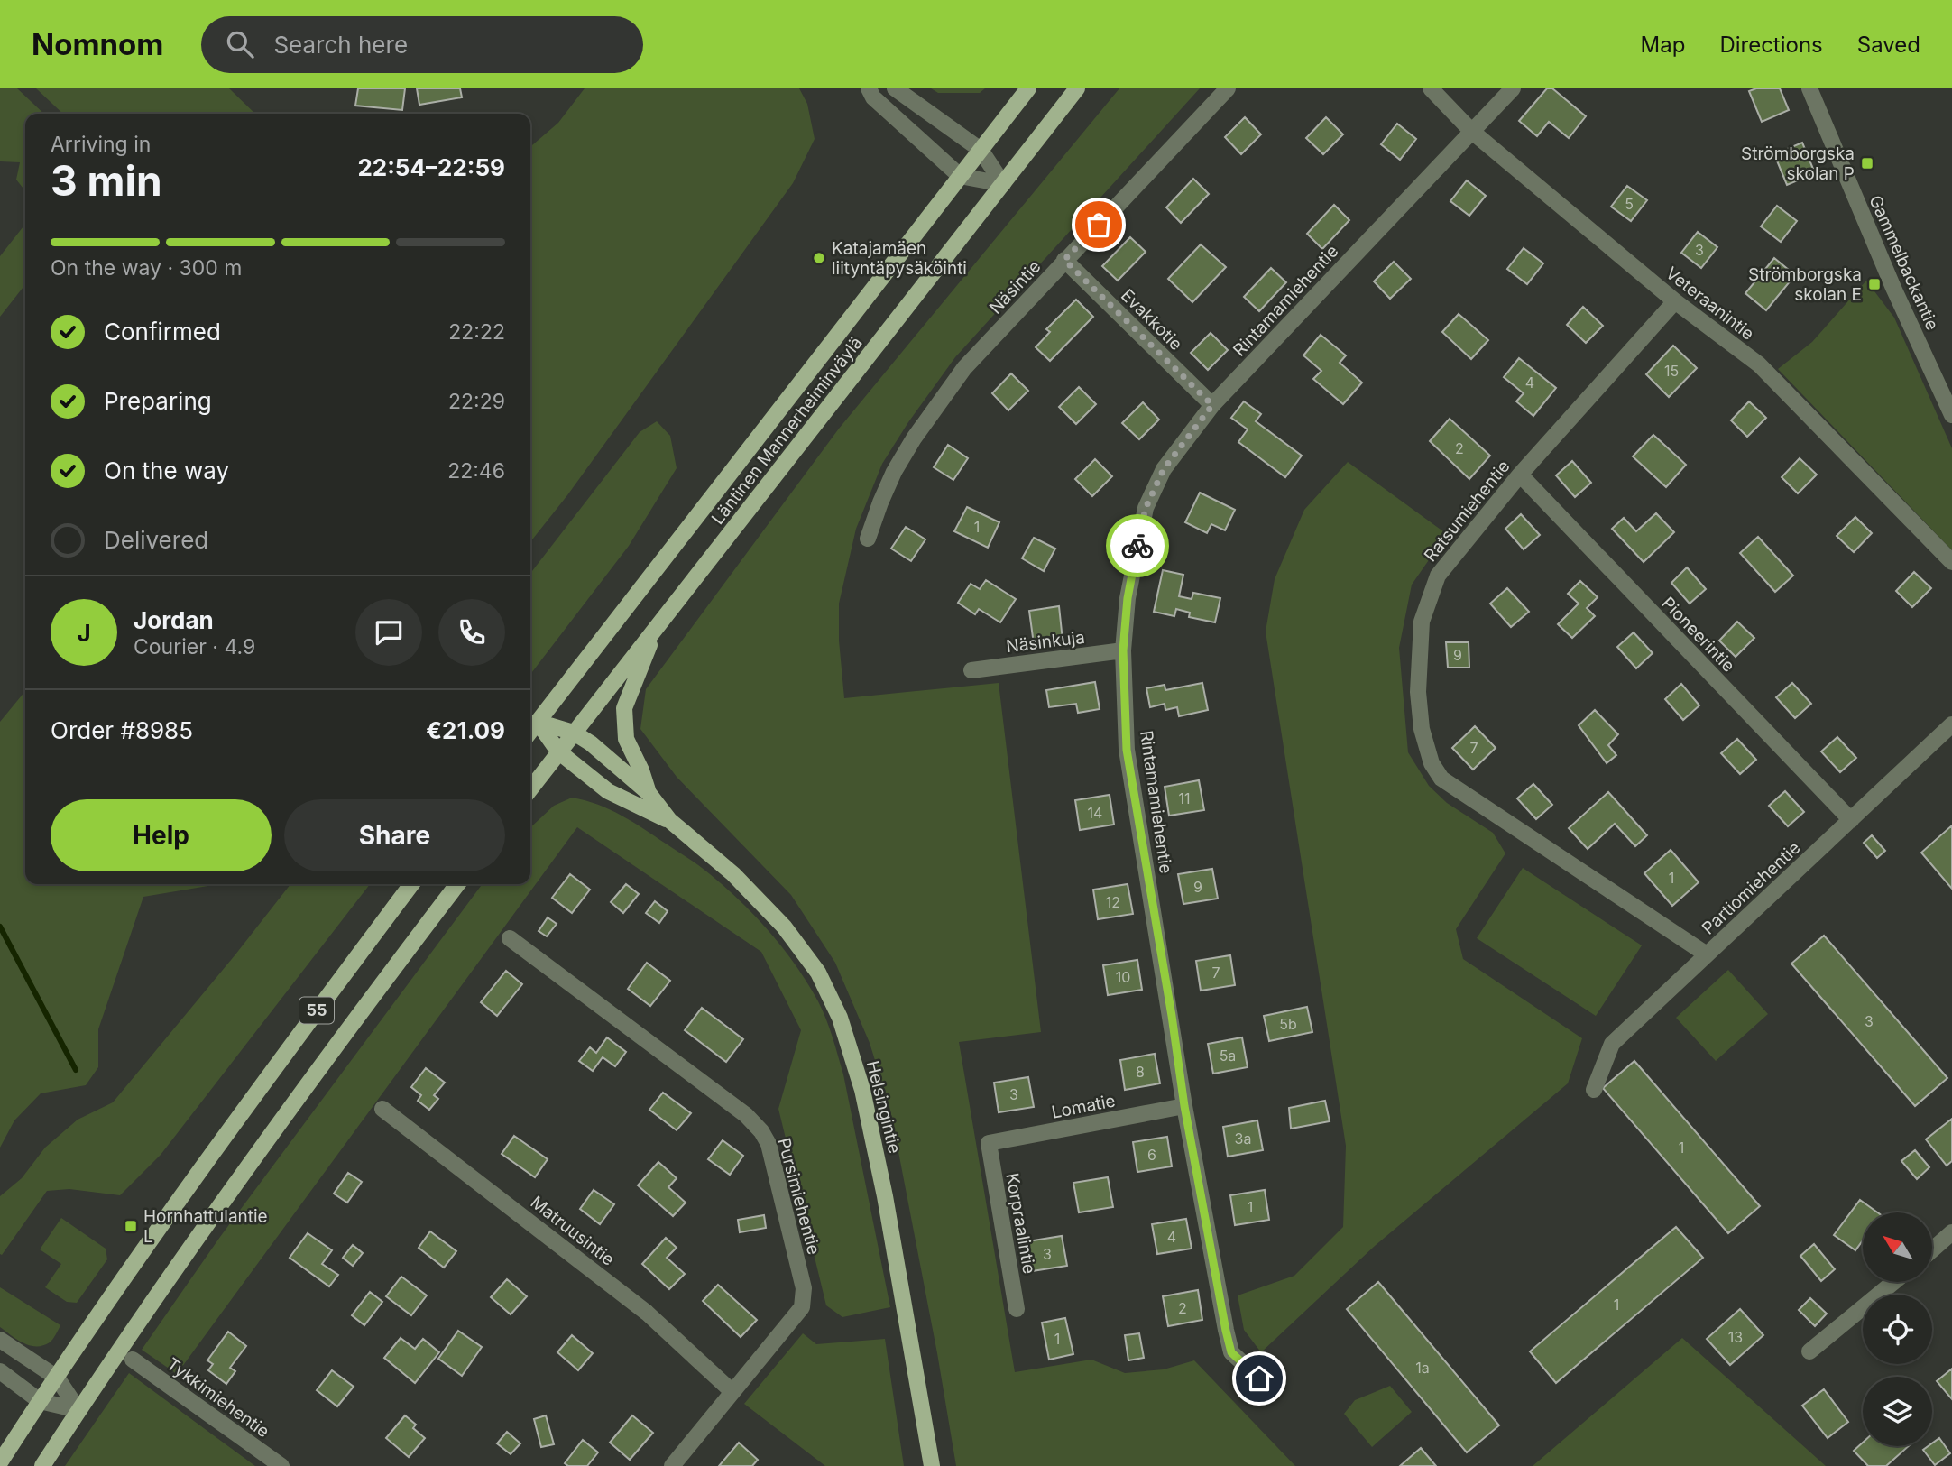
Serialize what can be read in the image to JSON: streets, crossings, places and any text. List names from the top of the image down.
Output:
{
  "streets": {
    "main road": ["Läntinen Mannerheiminväylä", "55", "Helsingintie"],
    "street": [
      "Gammelbackantie",
      "Näsintie",
      "Rintamamiehentie",
      "Veteraanintie",
      "Evakkotie",
      "Ratsumiehentie",
      "Pioneerintie",
      "Näsinkuja",
      "Partiomiehentie",
      "Lomatie",
      "Pursimiehentie",
      "Korpraalintie",
      "Matruusintie",
      "Tykkimiehentie"
    ]
  },
  "crossings": [
    ["Näsintie", "Evakkotie"],
    ["Rintamamiehentie", "Veteraanintie"],
    ["Rintamamiehentie", "Evakkotie"],
    ["Rintamamiehentie", "Näsinkuja"],
    ["Rintamamiehentie", "Lomatie"],
    ["Veteraanintie", "Ratsumiehentie"],
    ["Läntinen Mannerheiminväylä", "Helsingintie"],
    ["Ratsumiehentie", "Pioneerintie"],
    ["Ratsumiehentie", "Partiomiehentie"],
    ["Pioneerintie", "Partiomiehentie"],
    ["Lomatie", "Korpraalintie"],
    ["Pursimiehentie", "Matruusintie"]
  ],
  "places": {
    "transit": ["Strömborgska skolan P", "Strömborgska skolan E", "Hornhattulantie L"],
    "other": ["Katajamäen liityntäpysäköinti"]
  },
  "house_numbers": [
    "5",
    "3",
    "15",
    "4",
    "2",
    "1",
    "9",
    "7",
    "11",
    "14",
    "1",
    "9",
    "12",
    "7",
    "10",
    "3",
    "5b",
    "5a",
    "8",
    "3",
    "3a",
    "1",
    "6",
    "1",
    "4",
    "3",
    "1",
    "2",
    "13",
    "1",
    "1a"
  ],
  "north": "top left",
  "page": {
    "header": "Nomnom",
    "search": "Search here",
    "nav": ["Map", "Directions", "Saved"],
    "heading": ["3 min", "Arriving in", "22:54–22:59"],
    "panel": [
      "Jordan",
      "Courier · 4.9",
      "Order #8985",
      "€21.09"
    ],
    "bar": "On the way · 300 m",
    "list": [
      ["Confirmed", "22:22"],
      ["Preparing", "22:29"],
      ["On the way", "22:46"],
      "Delivered"
    ],
    "round": "J",
    "buttons": ["Help", "Share"]
  }
}
